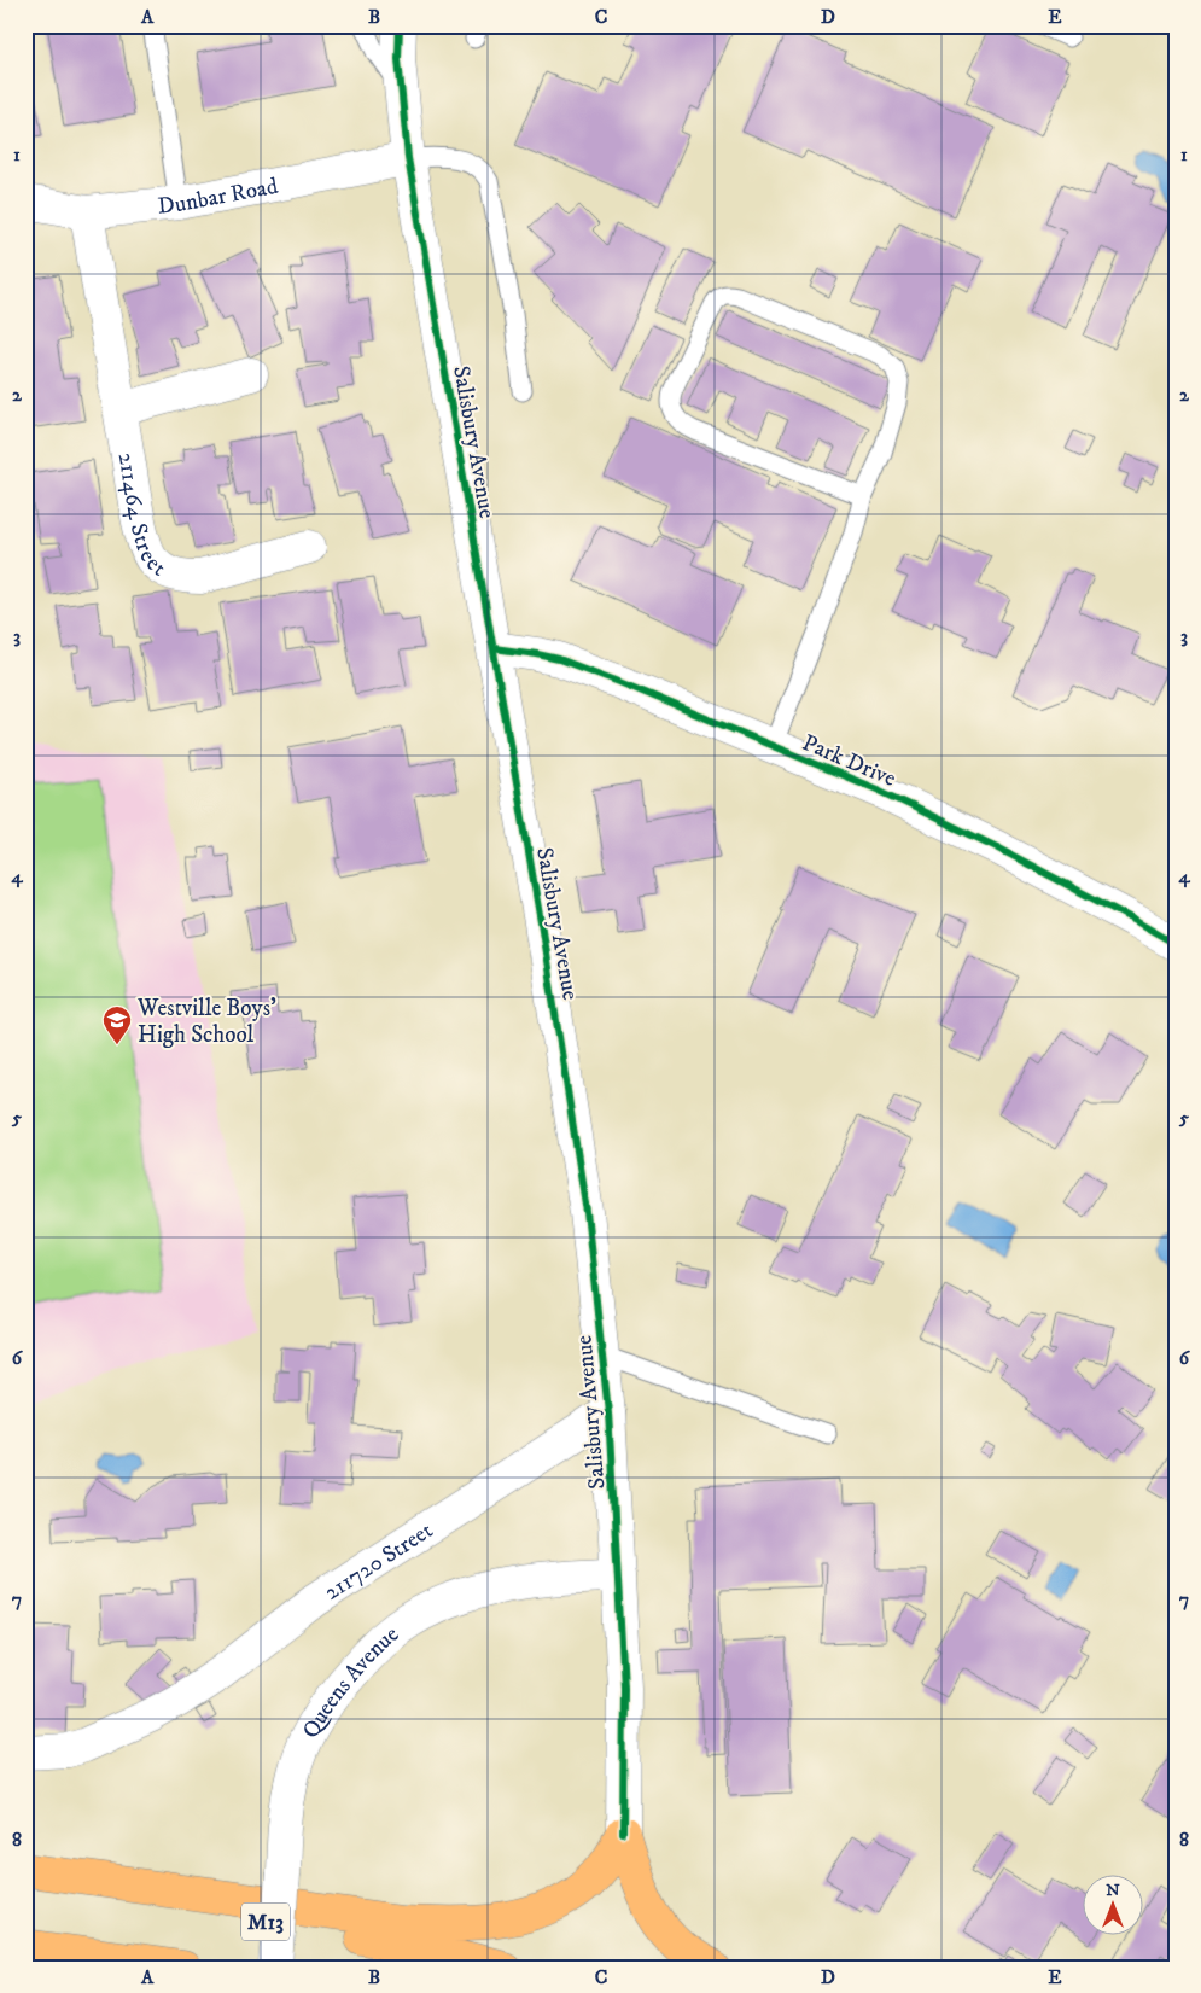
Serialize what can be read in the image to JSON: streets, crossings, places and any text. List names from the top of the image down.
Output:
{
  "streets": {
    "highway": ["M13"],
    "street": [
      "Dunbar Road",
      "Salisbury Avenue",
      "211464 Street",
      "Park Drive",
      "211720 Street",
      "Queens Avenue"
    ]
  },
  "crossings": [
    ["Dunbar Road", "Salisbury Avenue"],
    ["Dunbar Road", "211464 Street"],
    ["Salisbury Avenue", "Park Drive"],
    ["Salisbury Avenue", "211720 Street"],
    ["Salisbury Avenue", "Queens Avenue"]
  ],
  "places": {
    "school or university": ["Westville Boys' High School"]
  },
  "north": "top",
  "grid": {
    "columns": [
      "A",
      "B",
      "C",
      "D",
      "E"
    ],
    "rows": [
      "1",
      "2",
      "3",
      "4",
      "5",
      "6",
      "7",
      "8"
    ]
  }
}
